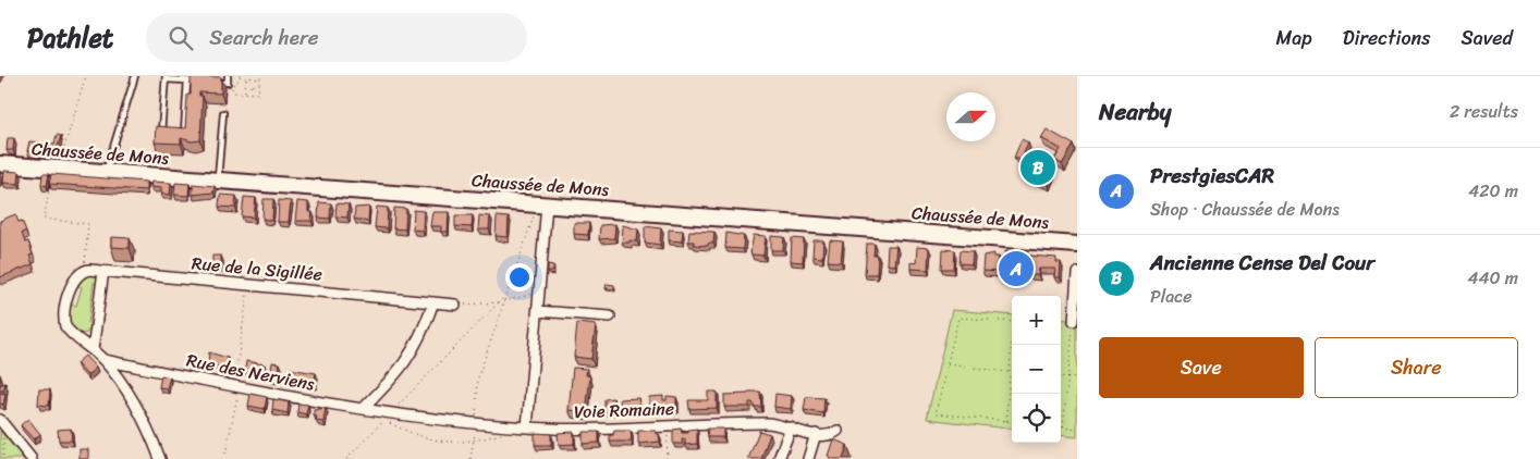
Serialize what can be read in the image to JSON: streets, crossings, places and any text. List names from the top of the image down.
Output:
{
  "streets": {
    "main road": ["Chaussée de Mons"],
    "street": ["Rue de la Sigillée", "Rue des Nerviens", "Voie Romaine"]
  },
  "crossings": [
    ["Rue des Nerviens", "Voie Romaine"]
  ],
  "north": "right",
  "page": {
    "header": "Pathlet",
    "search": "Search here",
    "nav": ["Map", "Directions", "Saved"],
    "heading": ["Nearby", "2 results"],
    "list": [
      {
        "mark": "A",
        "name": "PrestgiesCAR",
        "note": "Shop · Chaussée de Mons",
        "value": "420 m"
      },
      {
        "mark": "B",
        "name": "Ancienne Cense Del Cour",
        "note": "Place",
        "value": "440 m"
      }
    ],
    "pins": ["B", "A"],
    "map_buttons": ["+", "−"],
    "buttons": ["Save", "Share"]
  }
}
